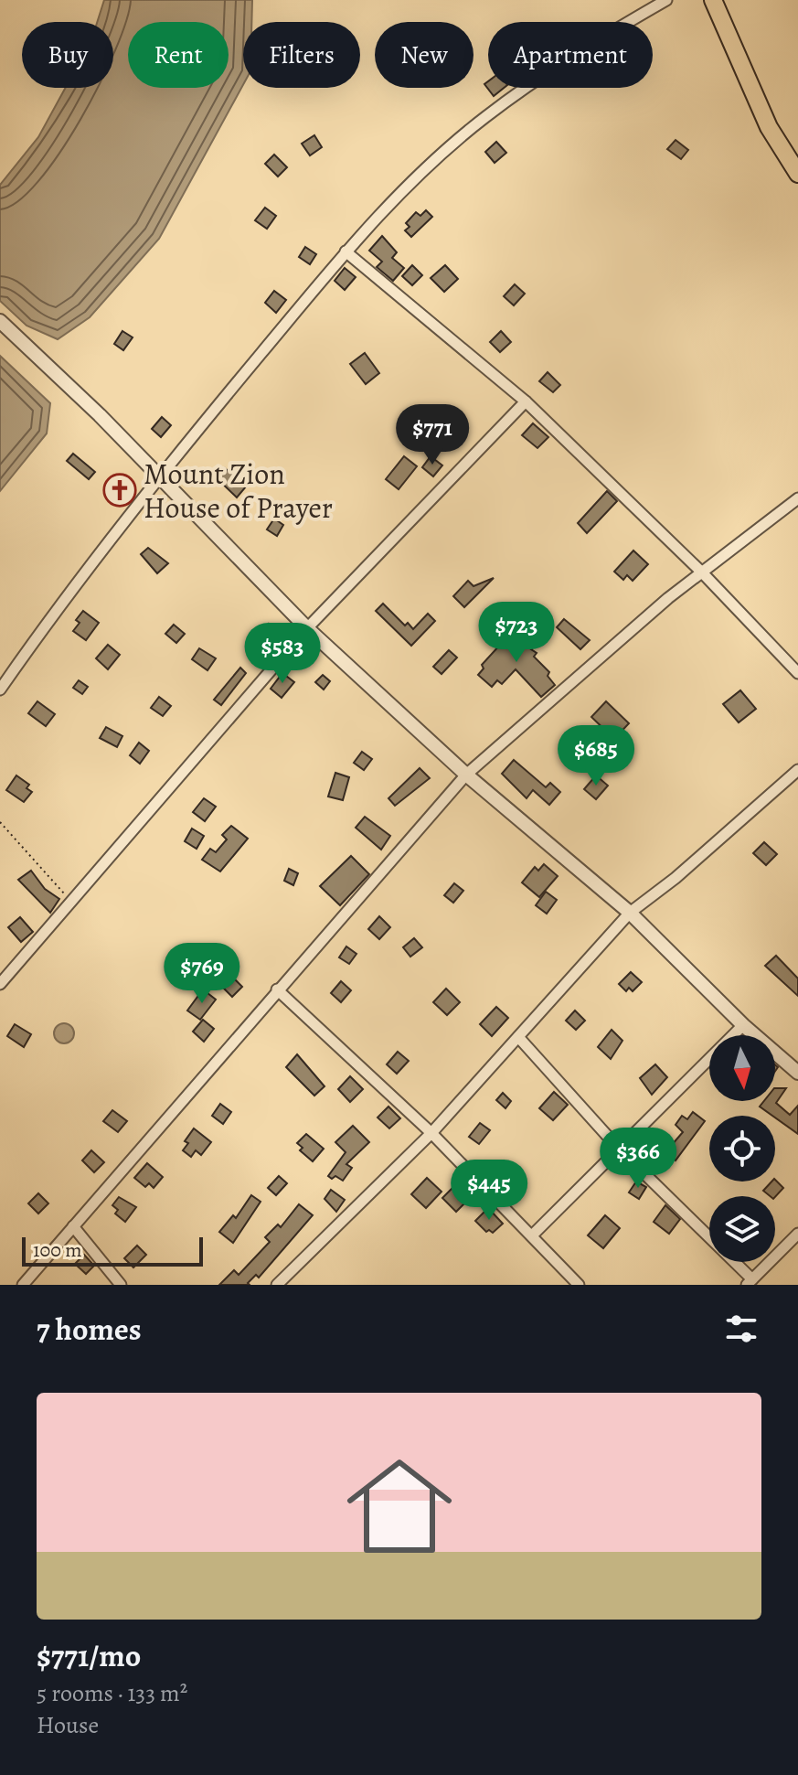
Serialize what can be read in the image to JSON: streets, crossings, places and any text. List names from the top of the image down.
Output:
{
  "places": {
    "church": ["Mount Zion House of Prayer"]
  },
  "scale_bar": "100 m",
  "north": "bottom",
  "page": {
    "chip": [
      "Buy",
      "Rent",
      "Filters",
      "New",
      "Apartment"
    ],
    "price": [
      "$771",
      "$723",
      "$583",
      "$685",
      "$769",
      "$366",
      "$445"
    ],
    "scale": "100 m",
    "heading": "7 homes",
    "list": [
      {
        "name": "$771/mo",
        "note": "5 rooms · 133 m² · House"
      }
    ]
  }
}
